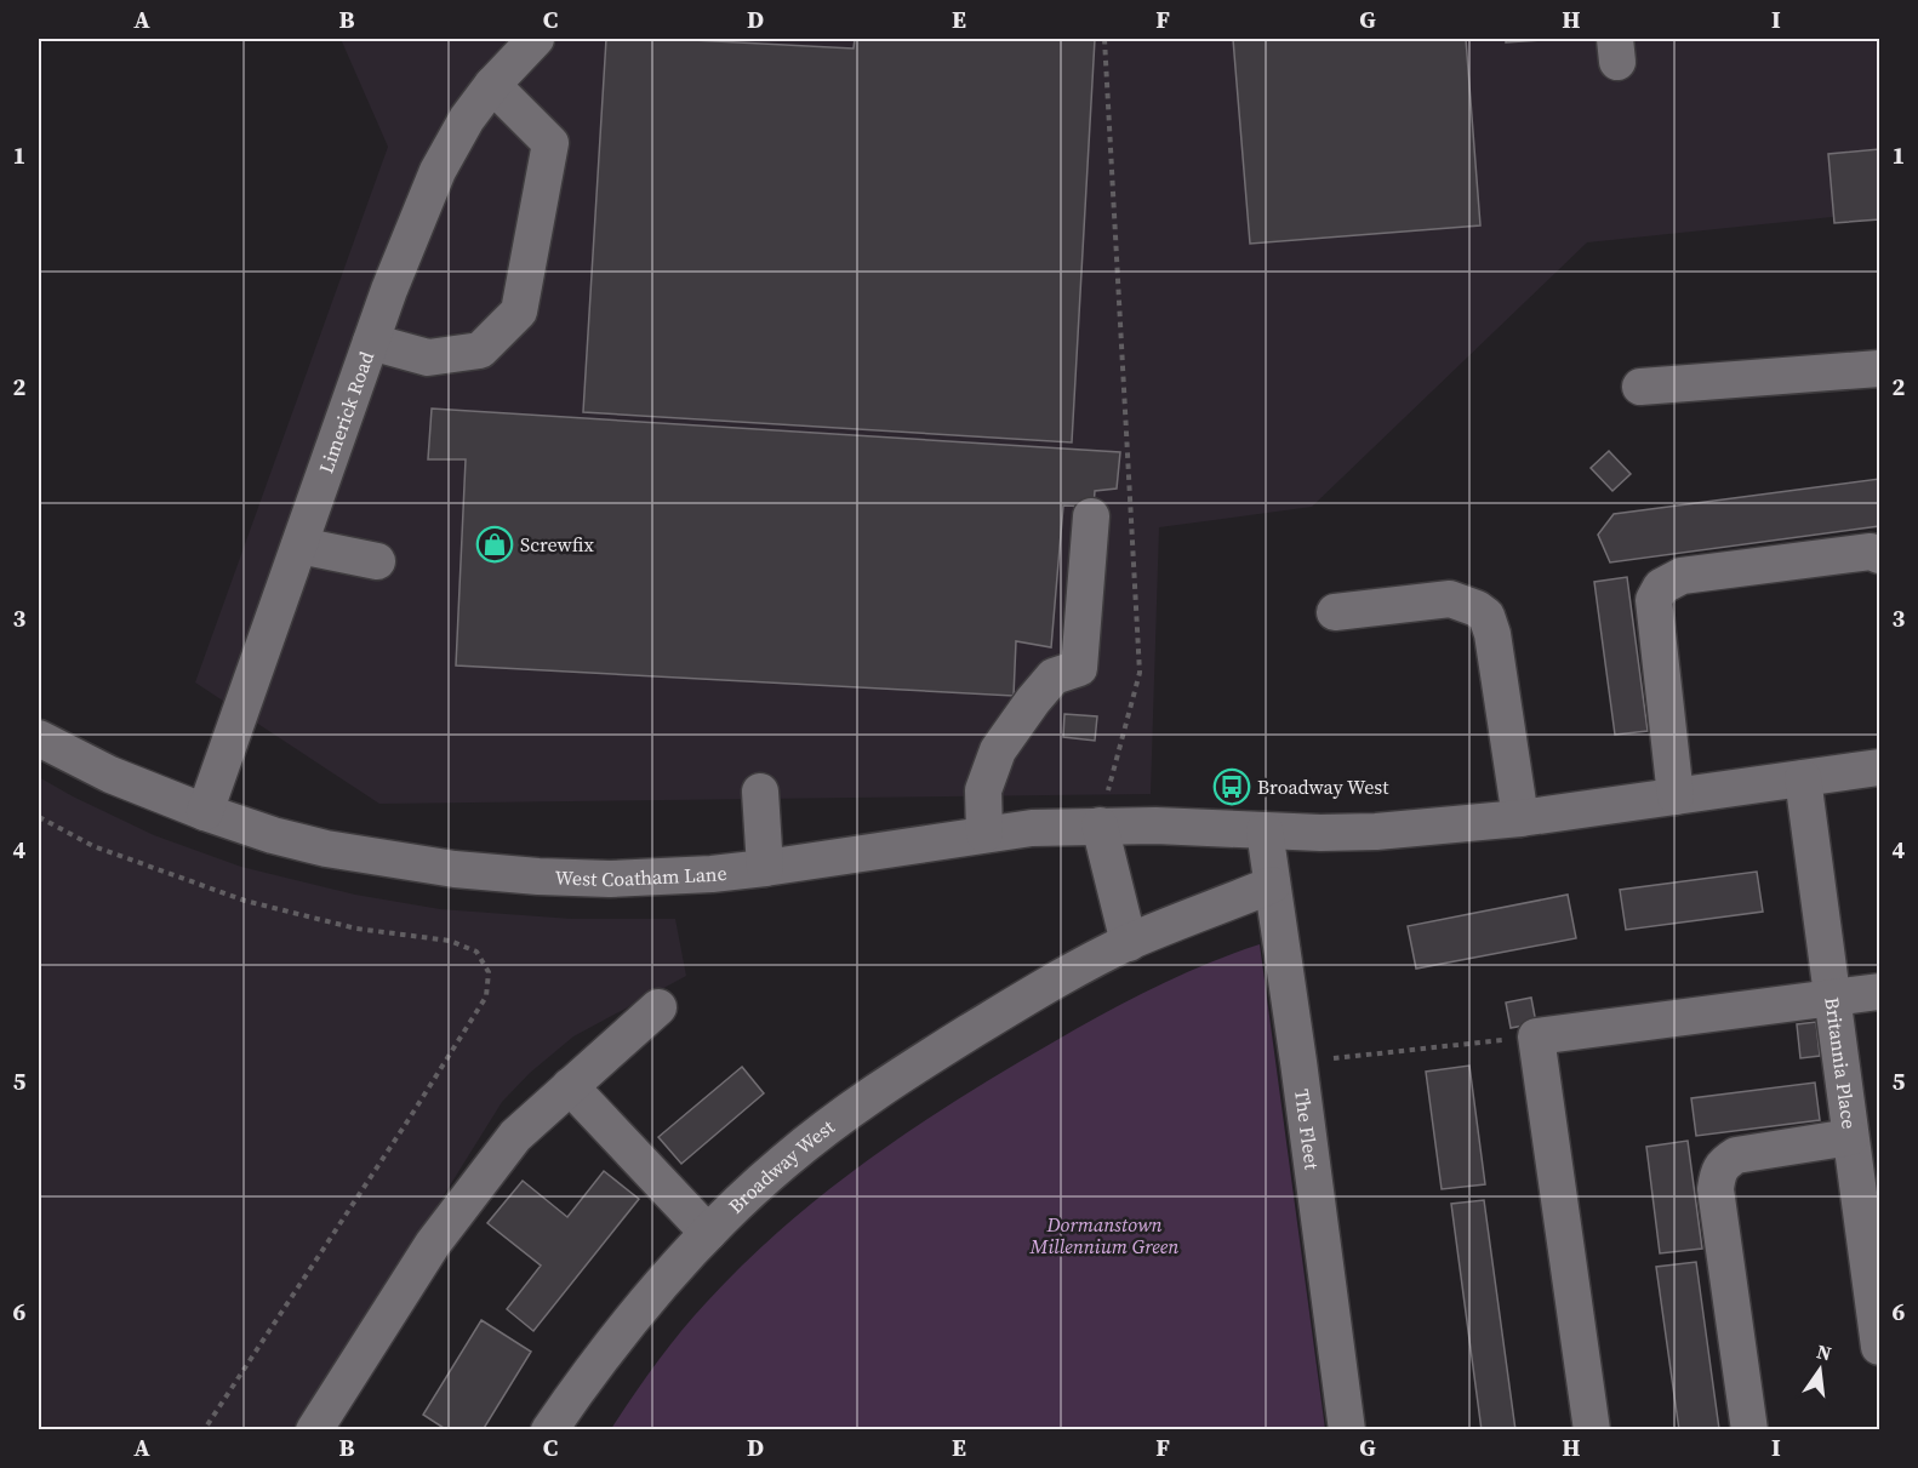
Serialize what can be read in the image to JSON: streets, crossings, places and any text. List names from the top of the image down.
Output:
{
  "streets": {
    "street": [
      "Limerick Road",
      "West Coatham Lane",
      "Britannia Place",
      "The Fleet",
      "Broadway West"
    ]
  },
  "crossings": [
    ["Limerick Road", "West Coatham Lane"],
    ["West Coatham Lane", "The Fleet"],
    ["The Fleet", "Broadway West"]
  ],
  "parks": ["Dormanstown Millennium Green"],
  "places": {
    "shop": ["Screwfix"],
    "bus stop": ["Broadway West"]
  },
  "north": "top",
  "grid": {
    "columns": [
      "A",
      "B",
      "C",
      "D",
      "E",
      "F",
      "G",
      "H",
      "I"
    ],
    "rows": [
      "1",
      "2",
      "3",
      "4",
      "5",
      "6"
    ]
  }
}
